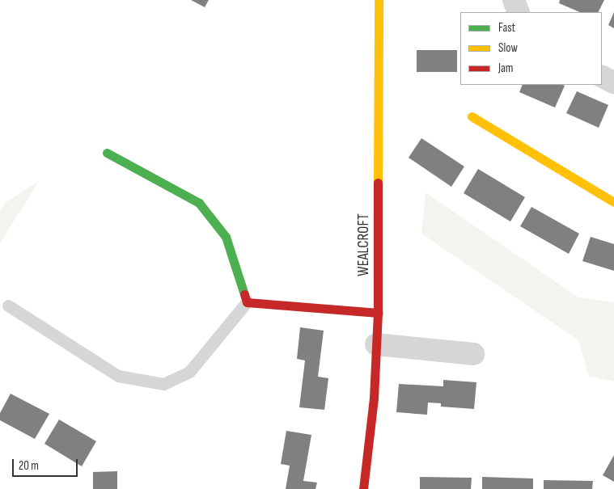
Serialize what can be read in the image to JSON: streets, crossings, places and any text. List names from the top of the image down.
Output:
{
  "streets": {
    "street": ["WEALCROFT"]
  },
  "legend": ["Fast", "Slow", "Jam"],
  "scale_bar": "20 m"
}
